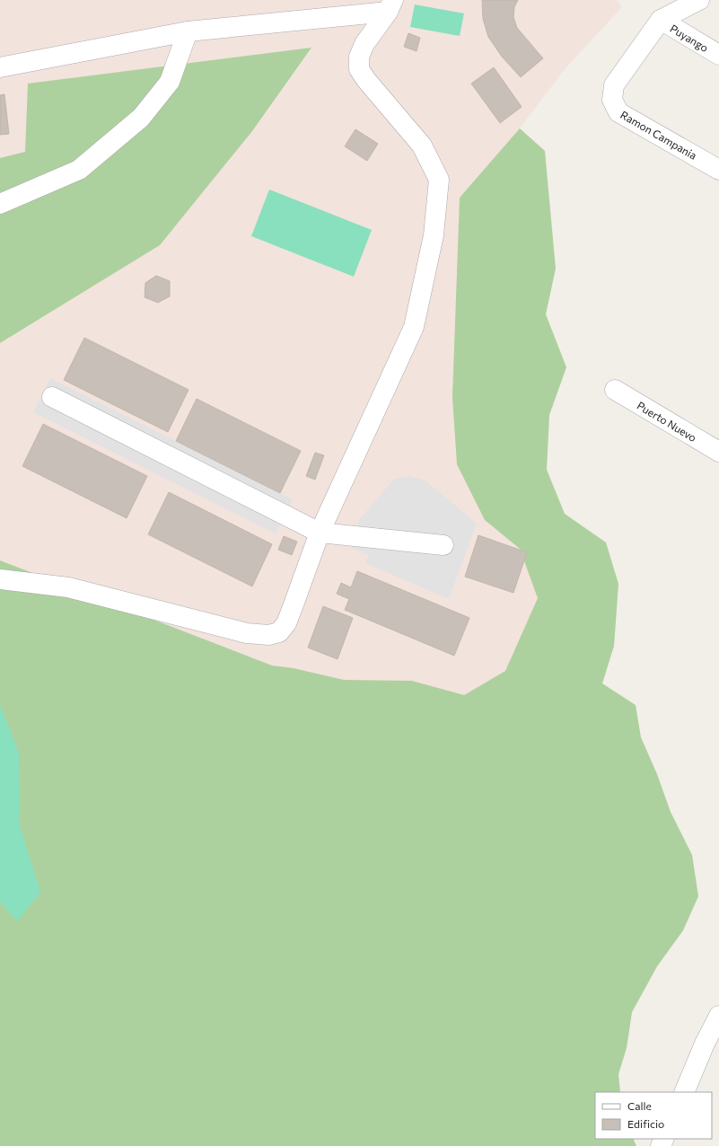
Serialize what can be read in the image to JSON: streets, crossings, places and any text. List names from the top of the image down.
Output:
{
  "streets": {
    "street": ["Puyango", "Ramon Campania", "Puerto Nuevo"]
  },
  "crossings": [
    ["Puyango", "Ramon Campania"]
  ],
  "legend": ["Calle", "Edificio"]
}
